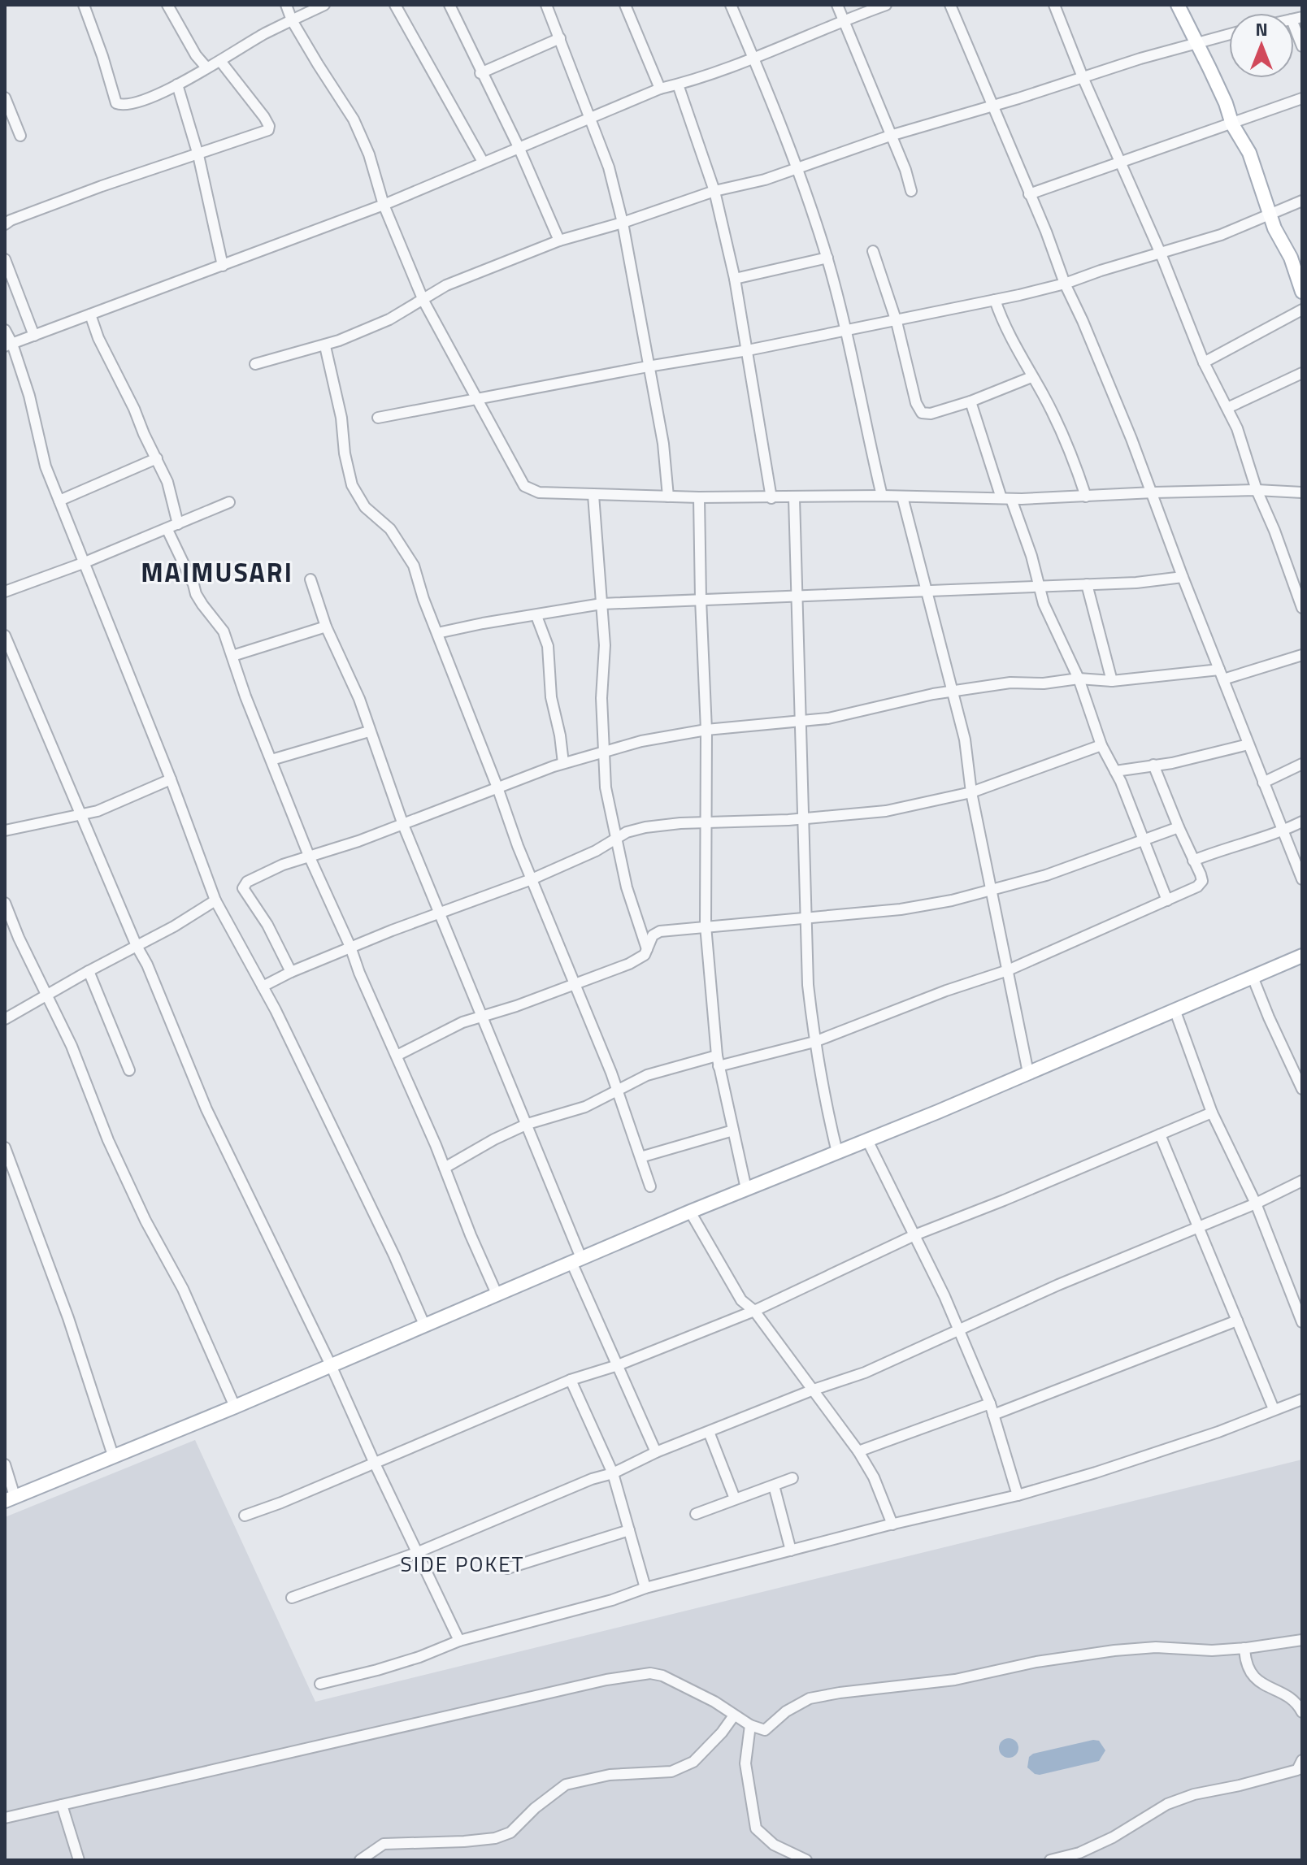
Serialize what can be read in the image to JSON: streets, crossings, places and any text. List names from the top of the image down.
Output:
{
  "districts": ["MAIMUSARI", "SIDE POKET"],
  "north": "top"
}
